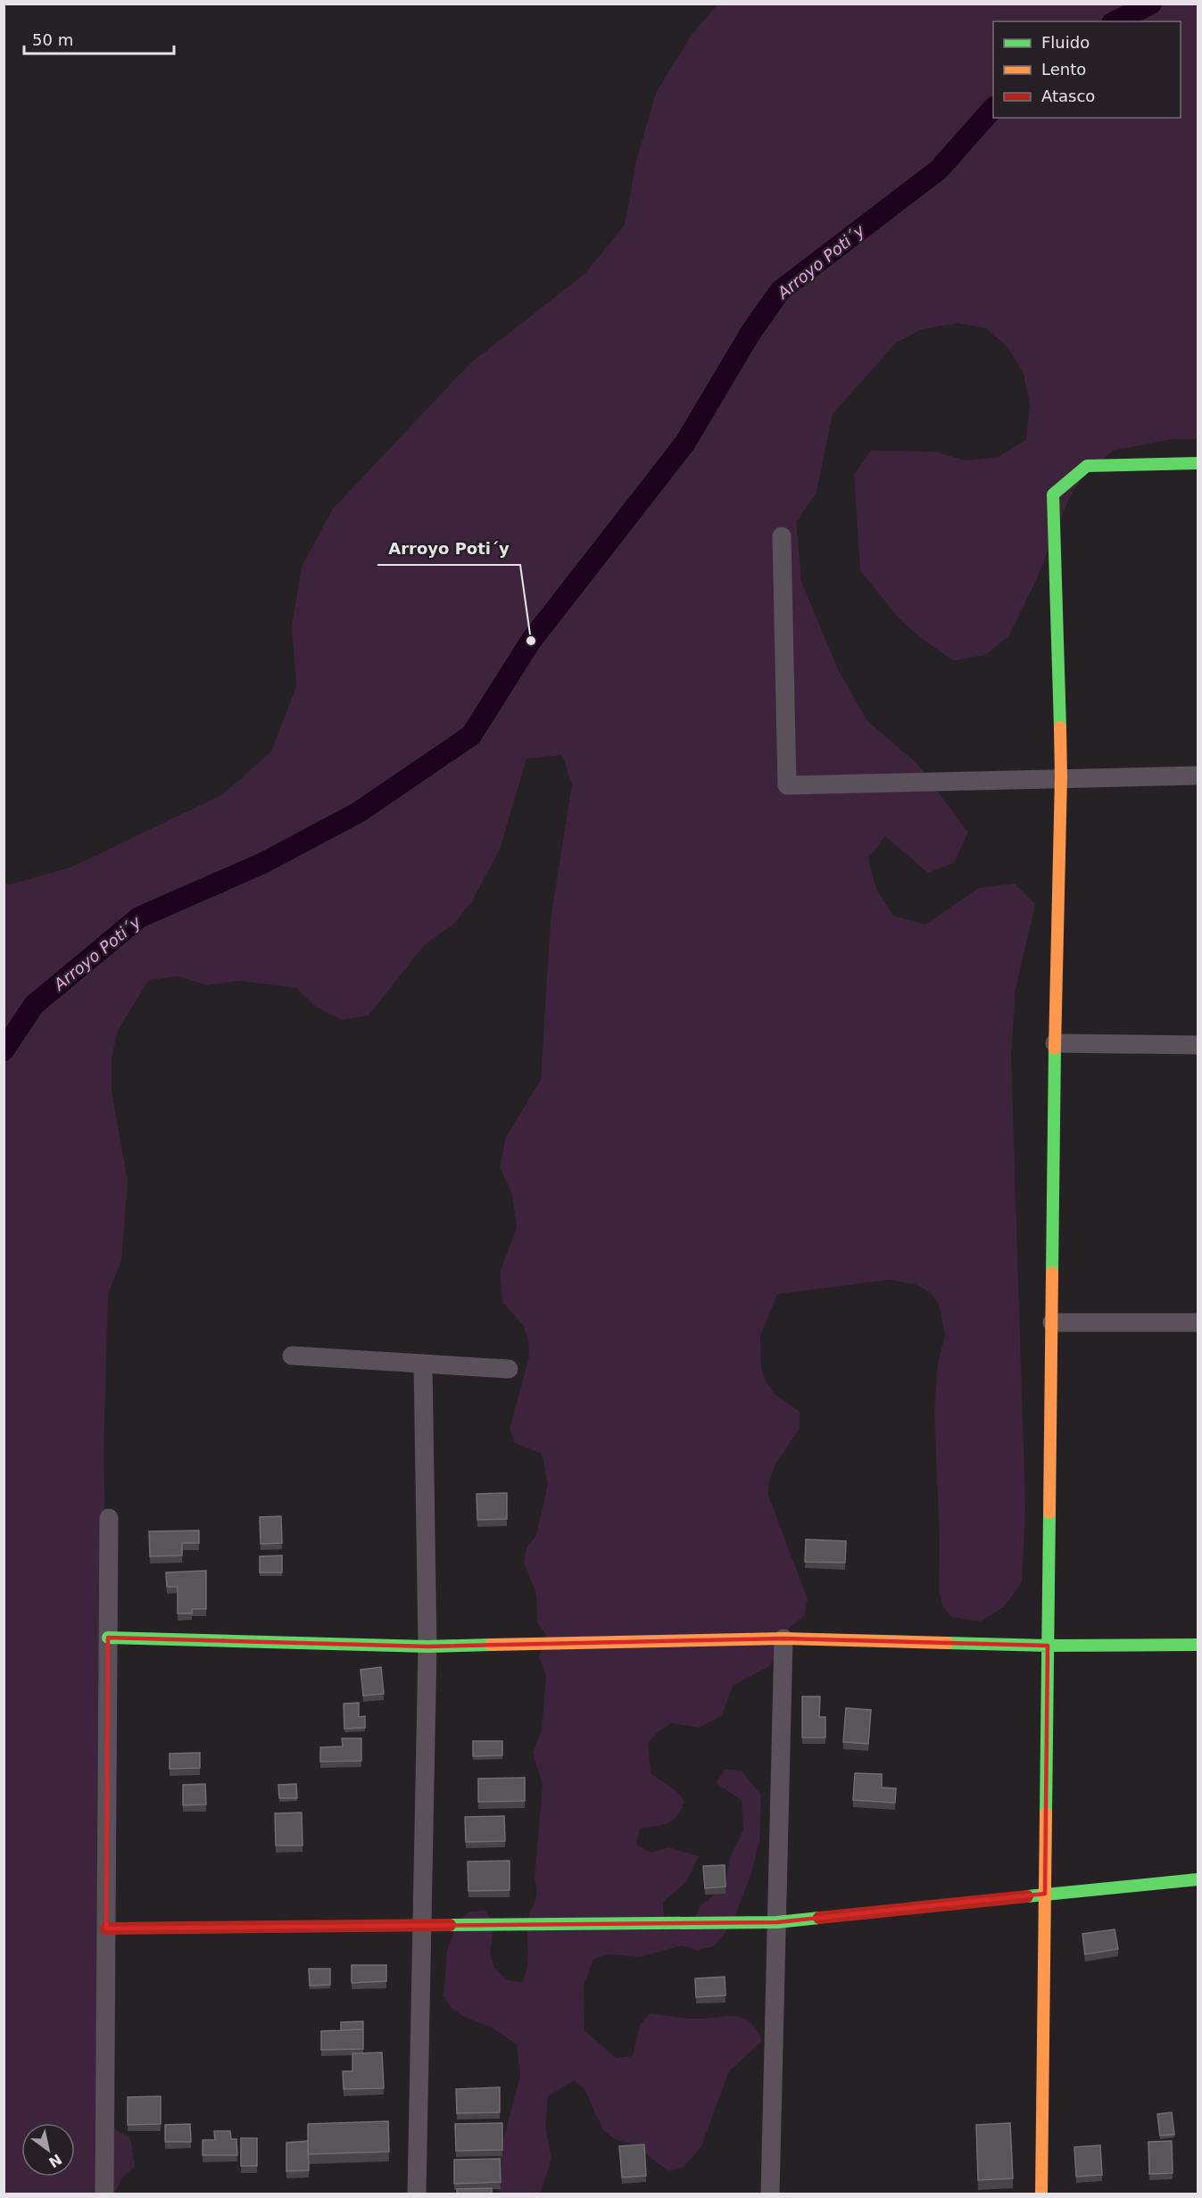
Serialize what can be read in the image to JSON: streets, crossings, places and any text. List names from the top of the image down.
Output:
{
  "water": ["Arroyo Poti´y"],
  "places": ["Arroyo Poti´y"],
  "legend": ["Fluido", "Lento", "Atasco"],
  "scale_bar": "50 m",
  "north": "bottom right"
}
